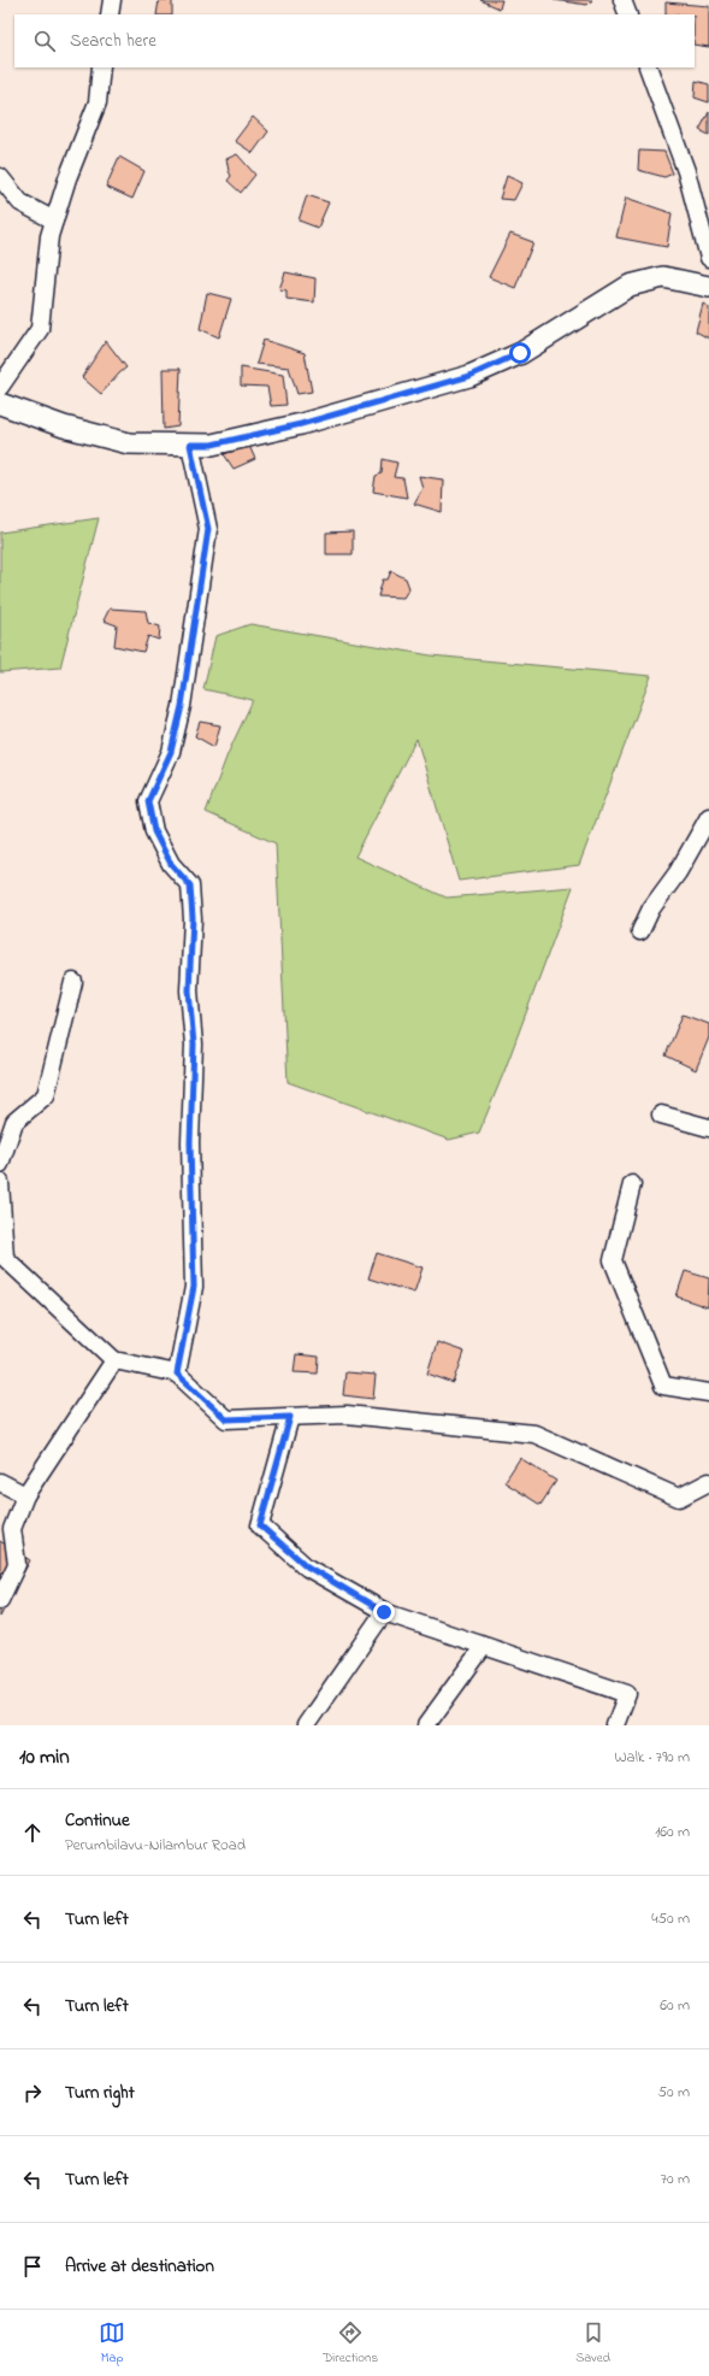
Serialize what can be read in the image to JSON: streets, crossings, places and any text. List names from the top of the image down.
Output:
{
  "page": {
    "search": "Search here",
    "heading": ["10 min", "Walk · 790 m"],
    "list": [
      ["Continue", "Perumbilavu-Nilambur Road", "160 m"],
      ["Turn left", "450 m"],
      ["Turn left", "60 m"],
      ["Turn right", "50 m"],
      ["Turn left", "70 m"],
      "Arrive at destination"
    ],
    "nav": ["Map", "Directions", "Saved"]
  }
}
